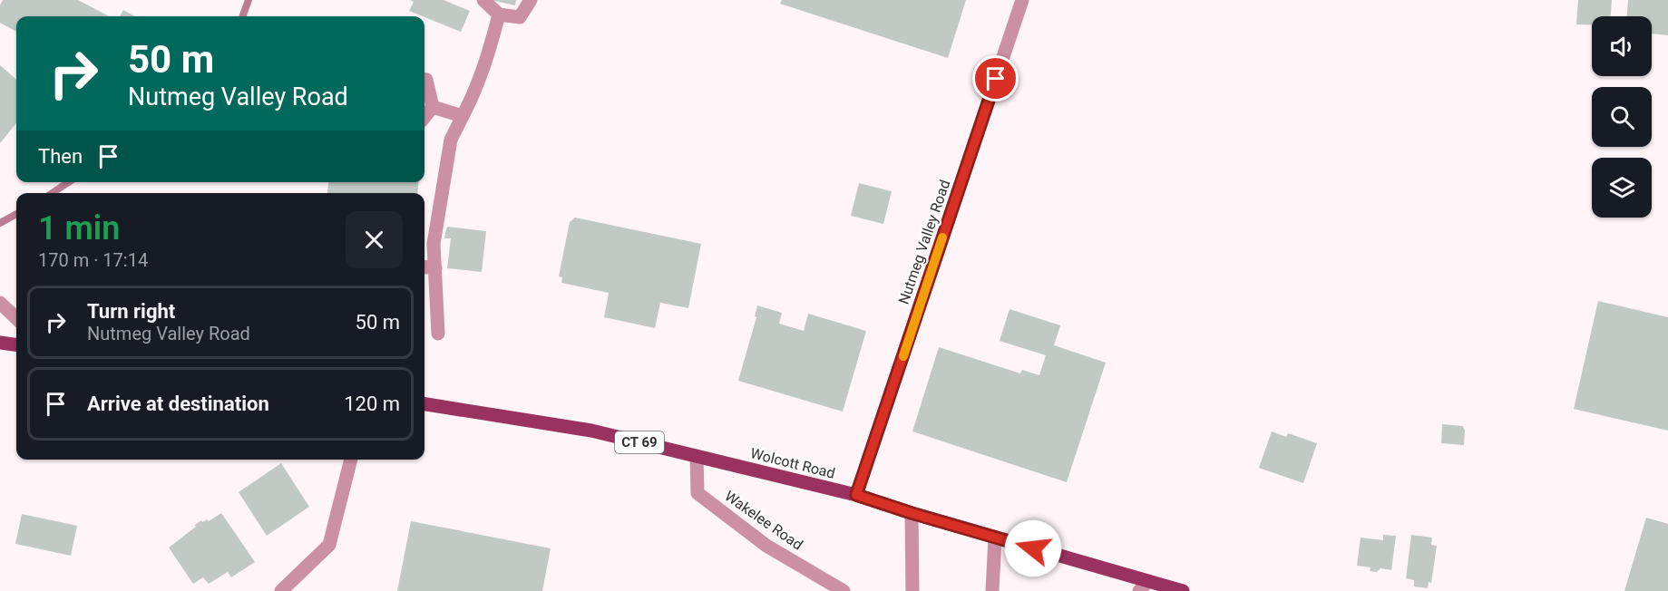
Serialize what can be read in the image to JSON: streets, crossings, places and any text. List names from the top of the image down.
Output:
{
  "streets": {
    "main road": ["CT 69", "Wolcott Road"],
    "street": ["Nutmeg Valley Road", "Wakelee Road"]
  },
  "crossings": [
    ["Nutmeg Valley Road", "Wolcott Road"],
    ["Wolcott Road", "Wakelee Road"]
  ],
  "page": {
    "turn": ["50 m", "Nutmeg Valley Road"],
    "then": "Then",
    "heading": ["1 min", "170 m · 17:14"],
    "list": [
      {
        "name": "Turn right",
        "note": "Nutmeg Valley Road",
        "value": "50 m"
      },
      {
        "name": "Arrive at destination",
        "value": "120 m"
      }
    ]
  }
}
